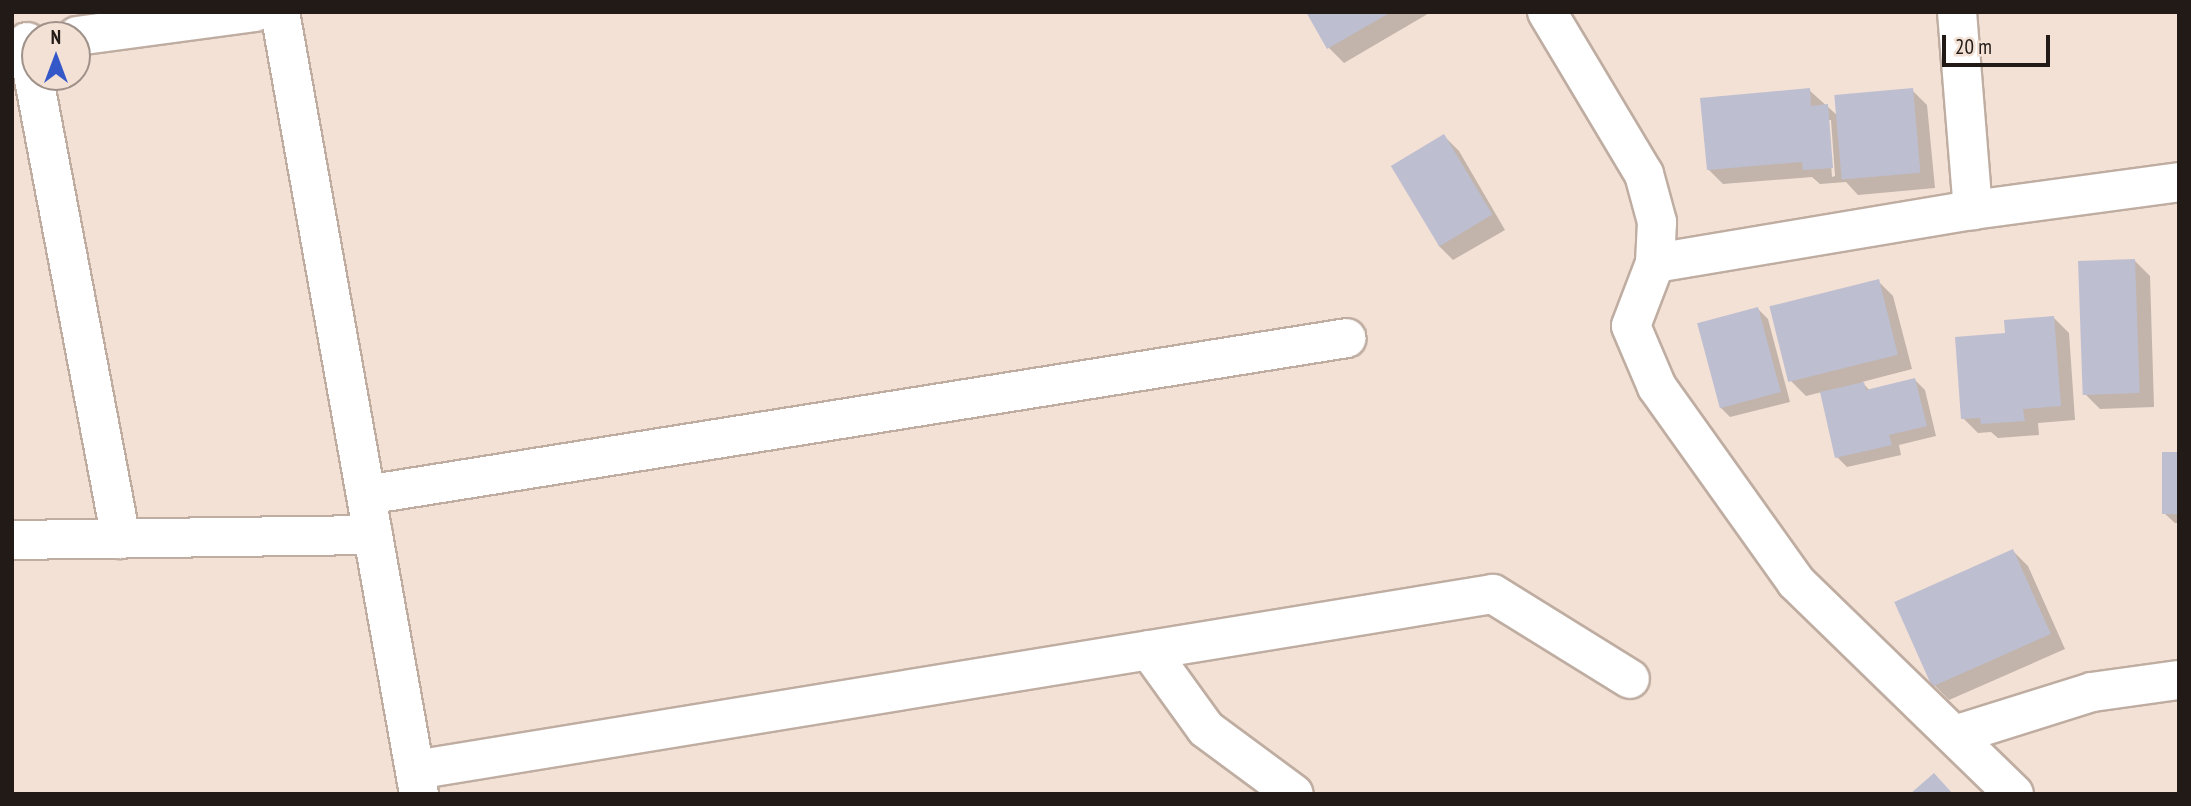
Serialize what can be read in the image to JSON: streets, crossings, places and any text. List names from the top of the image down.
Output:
{
  "scale_bar": "20 m",
  "north": "top"
}
